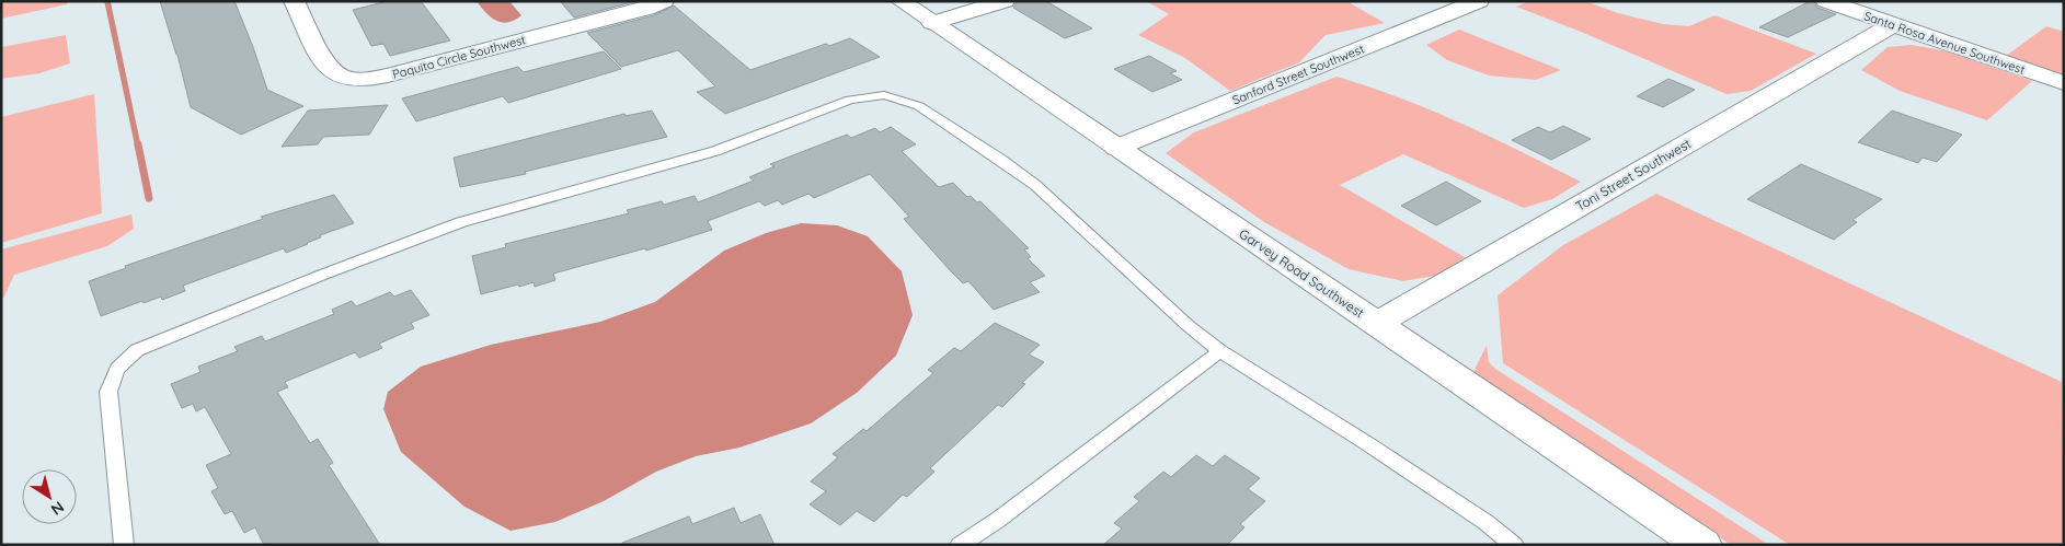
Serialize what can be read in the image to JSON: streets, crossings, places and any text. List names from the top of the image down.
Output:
{
  "streets": {
    "street": [
      "Santa Rosa Avenue Southwest",
      "Paquita Circle Southwest",
      "Sanford Street Southwest",
      "Toni Street Southwest",
      "Garvey Road Southwest"
    ]
  },
  "crossings": [
    ["Santa Rosa Avenue Southwest", "Toni Street Southwest"],
    ["Sanford Street Southwest", "Garvey Road Southwest"],
    ["Toni Street Southwest", "Garvey Road Southwest"]
  ],
  "north": "bottom right"
}
